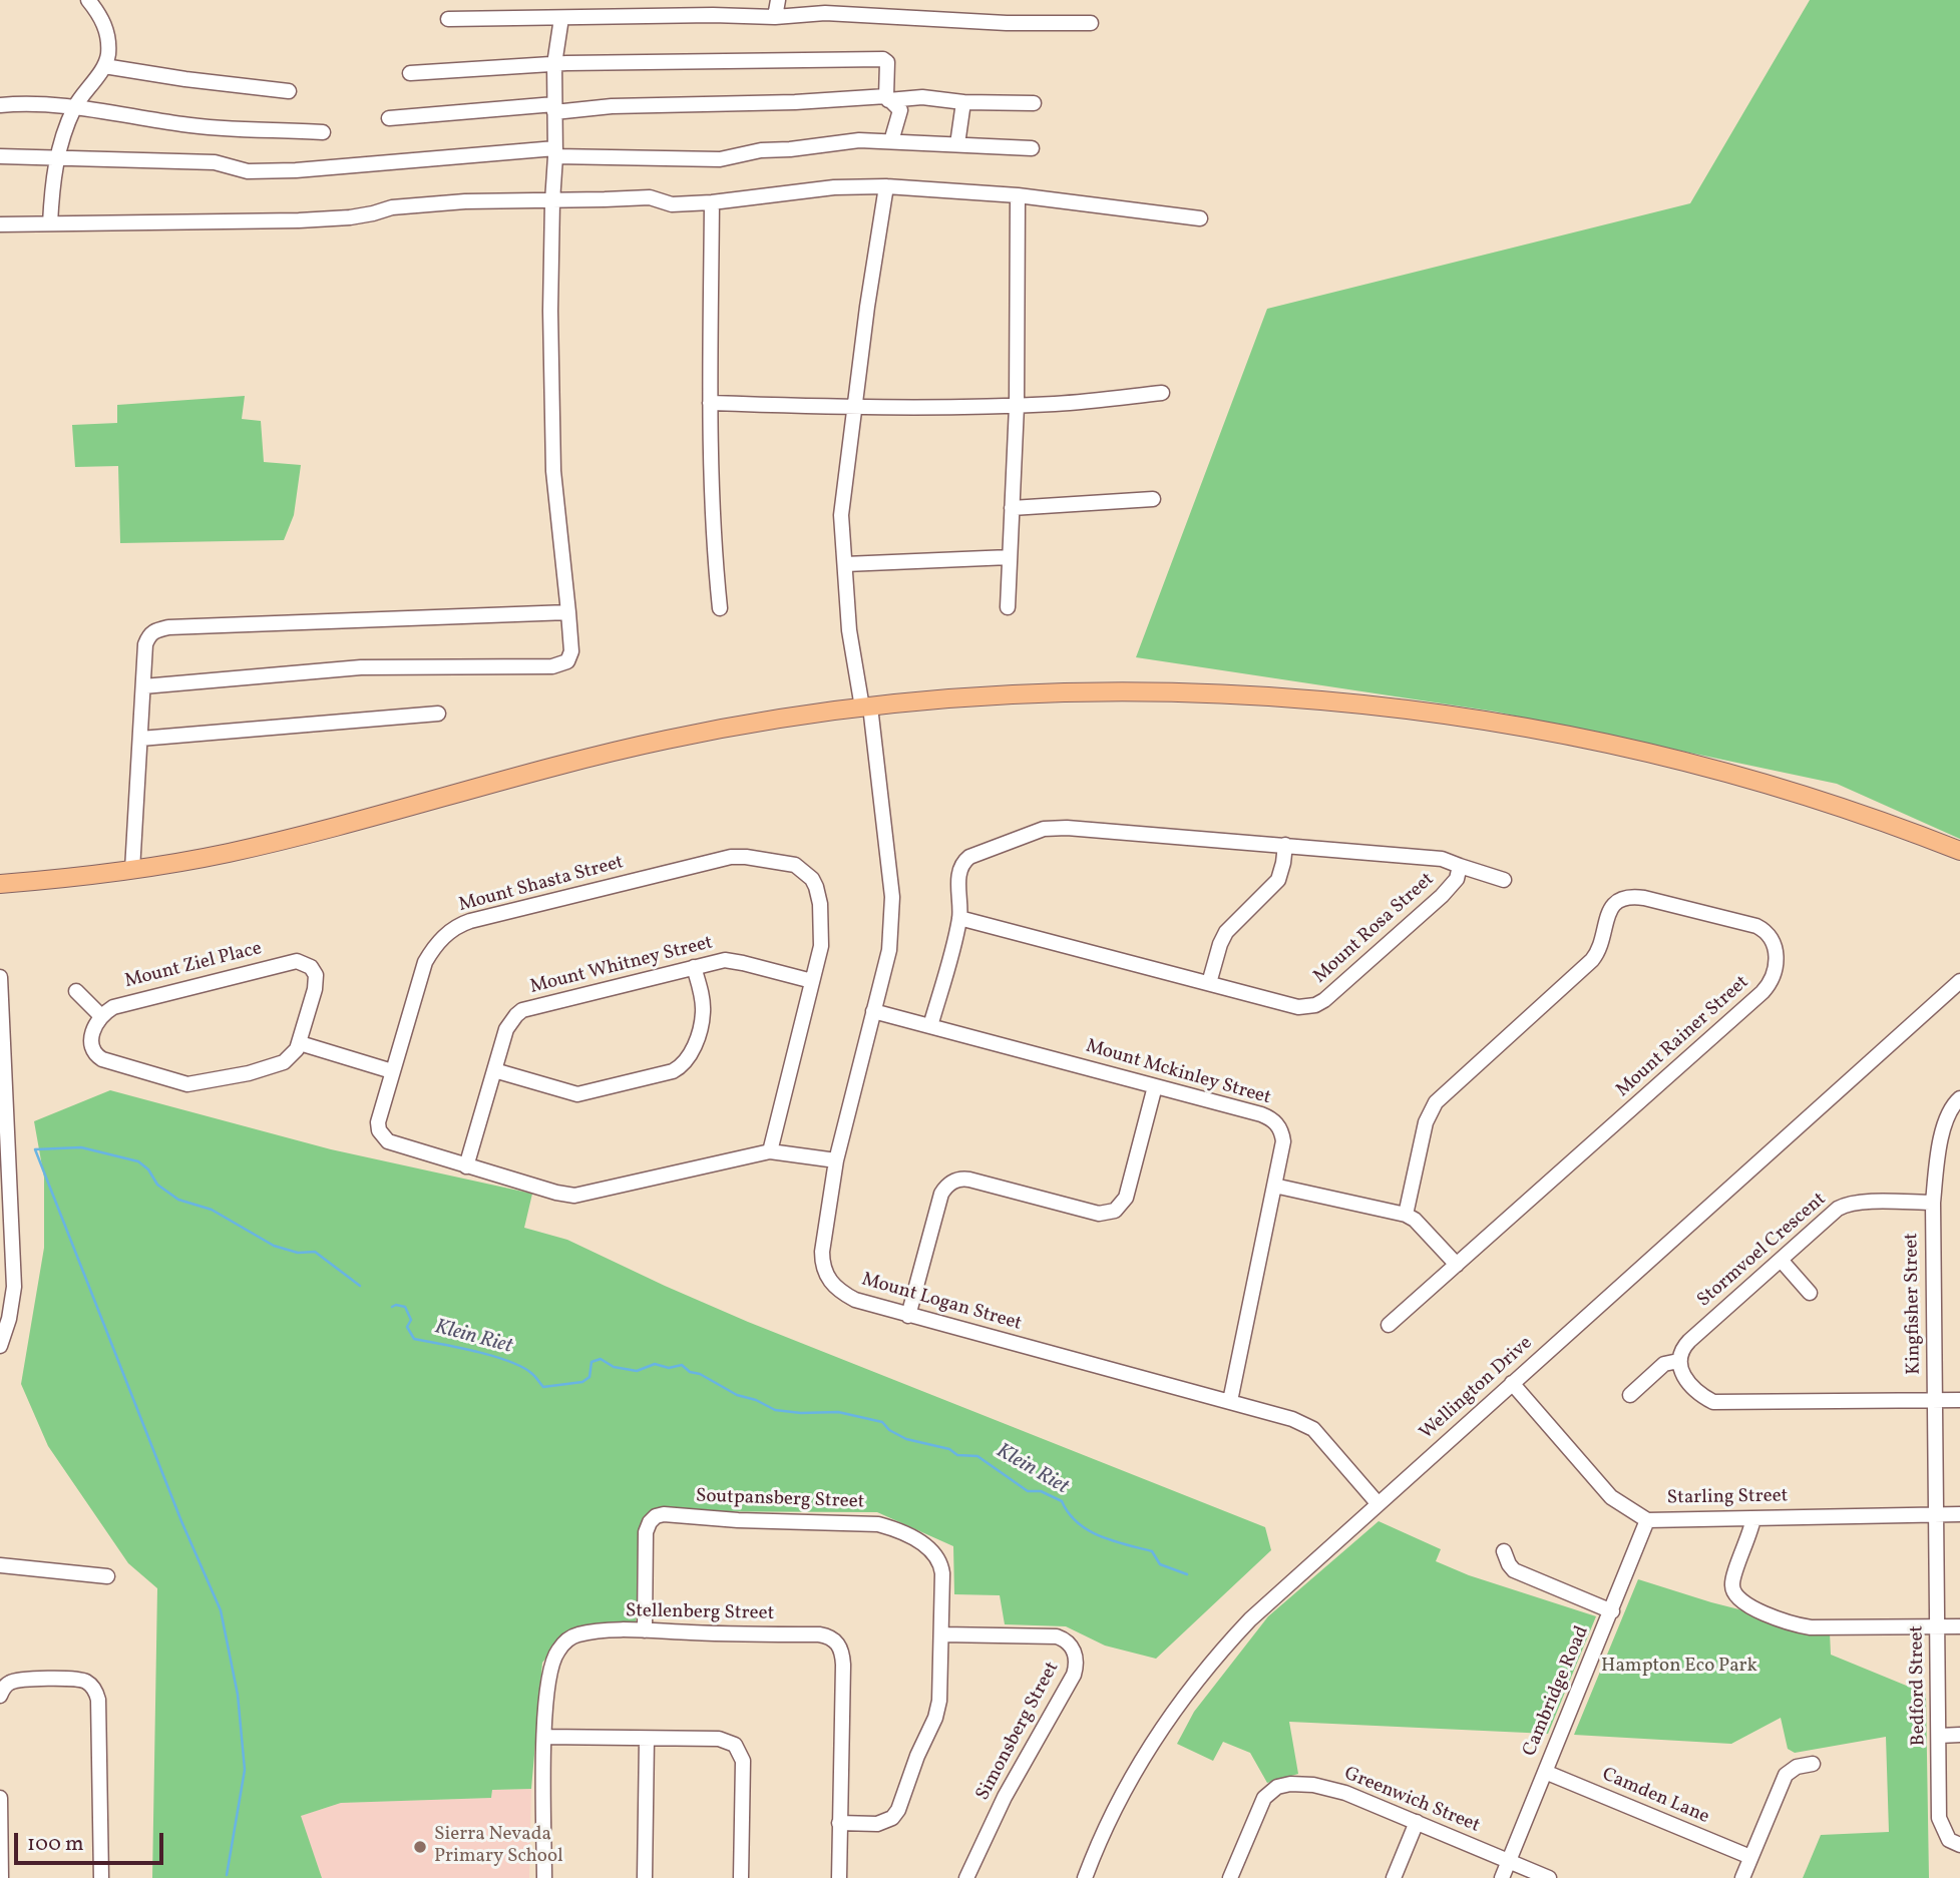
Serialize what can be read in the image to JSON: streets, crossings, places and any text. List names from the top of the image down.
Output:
{
  "streets": {
    "street": [
      "Mount Shasta Street",
      "Mount Rosa Street",
      "Mount Ziel Place",
      "Mount Whitney Street",
      "Mount Rainer Street",
      "Mount Mckinley Street",
      "Stormvoel Crescent",
      "Mount Logan Street",
      "Kingfisher Street",
      "Wellington Drive",
      "Starling Street",
      "Soutpansberg Street",
      "Stellenberg Street",
      "Bedford Street",
      "Cambridge Road",
      "Simonsberg Street",
      "Camden Lane",
      "Greenwich Street"
    ]
  },
  "crossings": [
    ["Mount Shasta Street", "Mount Whitney Street"],
    ["Mount Shasta Street", "Mount Logan Street"],
    ["Mount Rosa Street", "Mount Mckinley Street"],
    ["Mount Mckinley Street", "Mount Logan Street"],
    ["Stormvoel Crescent", "Kingfisher Street"],
    ["Mount Logan Street", "Wellington Drive"],
    ["Kingfisher Street", "Starling Street"],
    ["Kingfisher Street", "Bedford Street"],
    ["Wellington Drive", "Starling Street"],
    ["Starling Street", "Bedford Street"],
    ["Starling Street", "Cambridge Road"],
    ["Soutpansberg Street", "Stellenberg Street"],
    ["Soutpansberg Street", "Simonsberg Street"],
    ["Cambridge Road", "Camden Lane"],
    ["Cambridge Road", "Greenwich Street"]
  ],
  "water": ["Klein Riet"],
  "parks": ["Hampton Eco Park"],
  "places": ["Sierra Nevada Primary School"],
  "scale_bar": "100 m"
}
